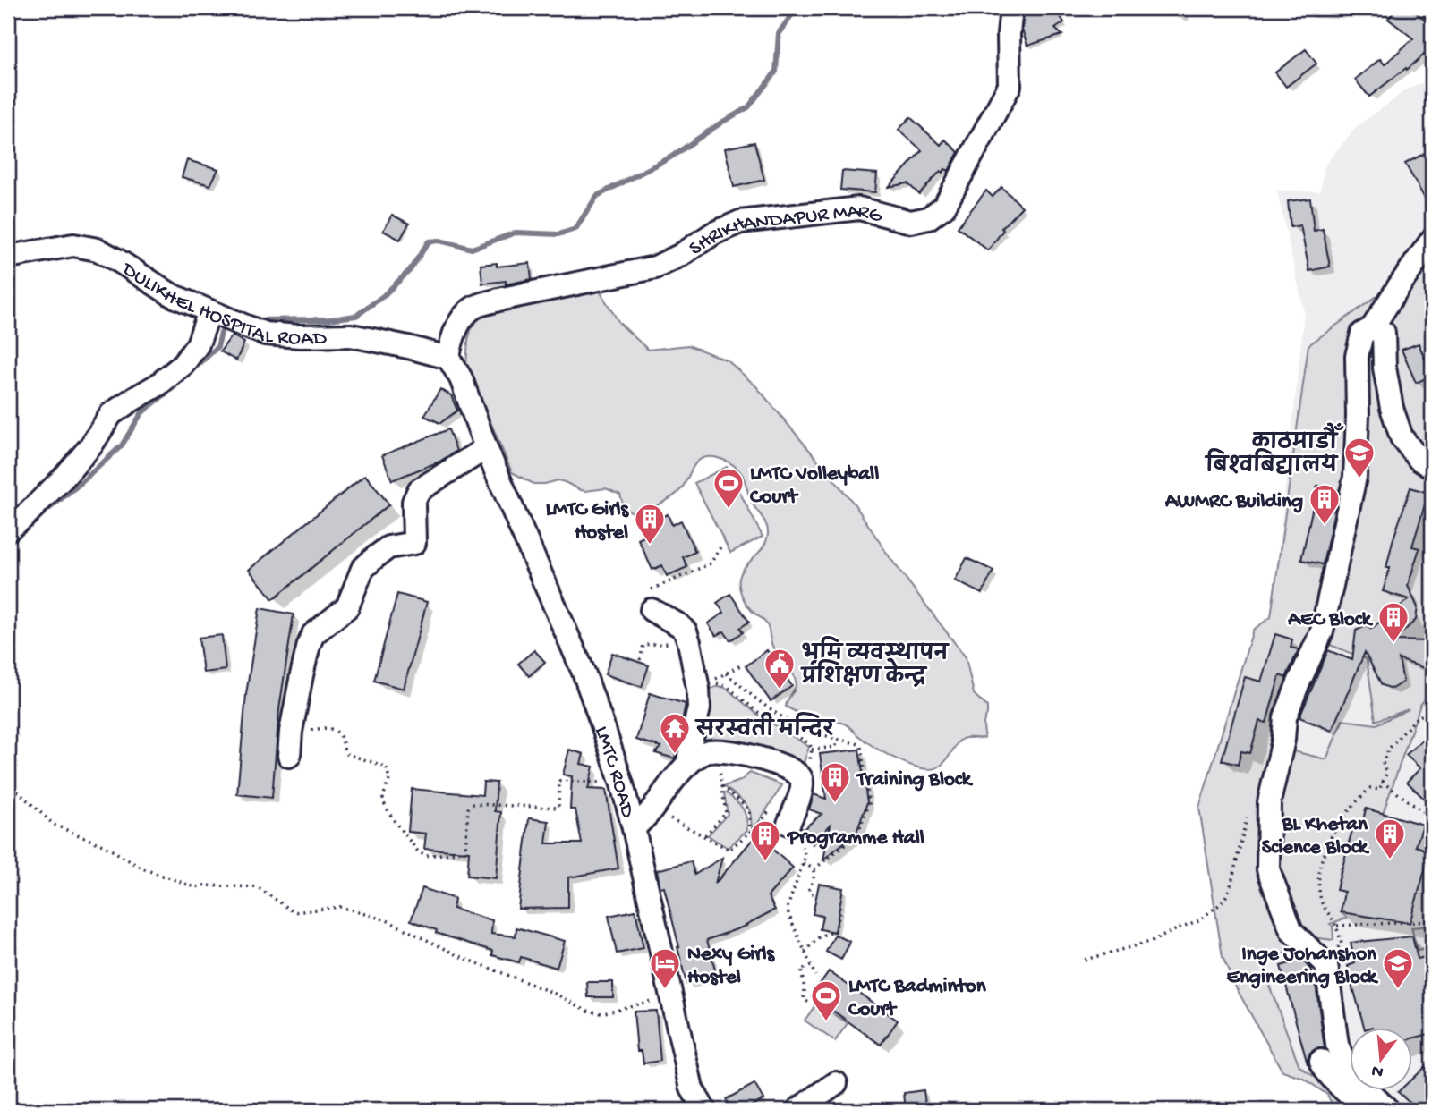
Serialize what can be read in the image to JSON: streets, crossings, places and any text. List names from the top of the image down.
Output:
{
  "streets": {
    "street": ["SHRIKHANDAPUR MARG", "DULIKHEL HOSPITAL ROAD", "LMTC ROAD"]
  },
  "crossings": [
    ["SHRIKHANDAPUR MARG", "DULIKHEL HOSPITAL ROAD"],
    ["SHRIKHANDAPUR MARG", "LMTC ROAD"],
    ["DULIKHEL HOSPITAL ROAD", "LMTC ROAD"]
  ],
  "places": {
    "school or university": ["काठमाडौँ बिश्वबिद्यालय", "Inge Johanshon Engineering Block"],
    "sports": ["LMTC Volleyball Court", "LMTC Badminton Court"],
    "building": [
      "AWMRC Building",
      "LMTC Girls Hostel",
      "AEC Block",
      "Training Block",
      "BL Khetan Science Block",
      "Programme Hall"
    ],
    "public building": ["भूमि व्यवस्थापन प्रशिक्षण केन्द्र"],
    "temple": ["सरस्वती मन्दिर"],
    "hotel": ["Nexy Girls Hostel"]
  },
  "north": "bottom"
}
